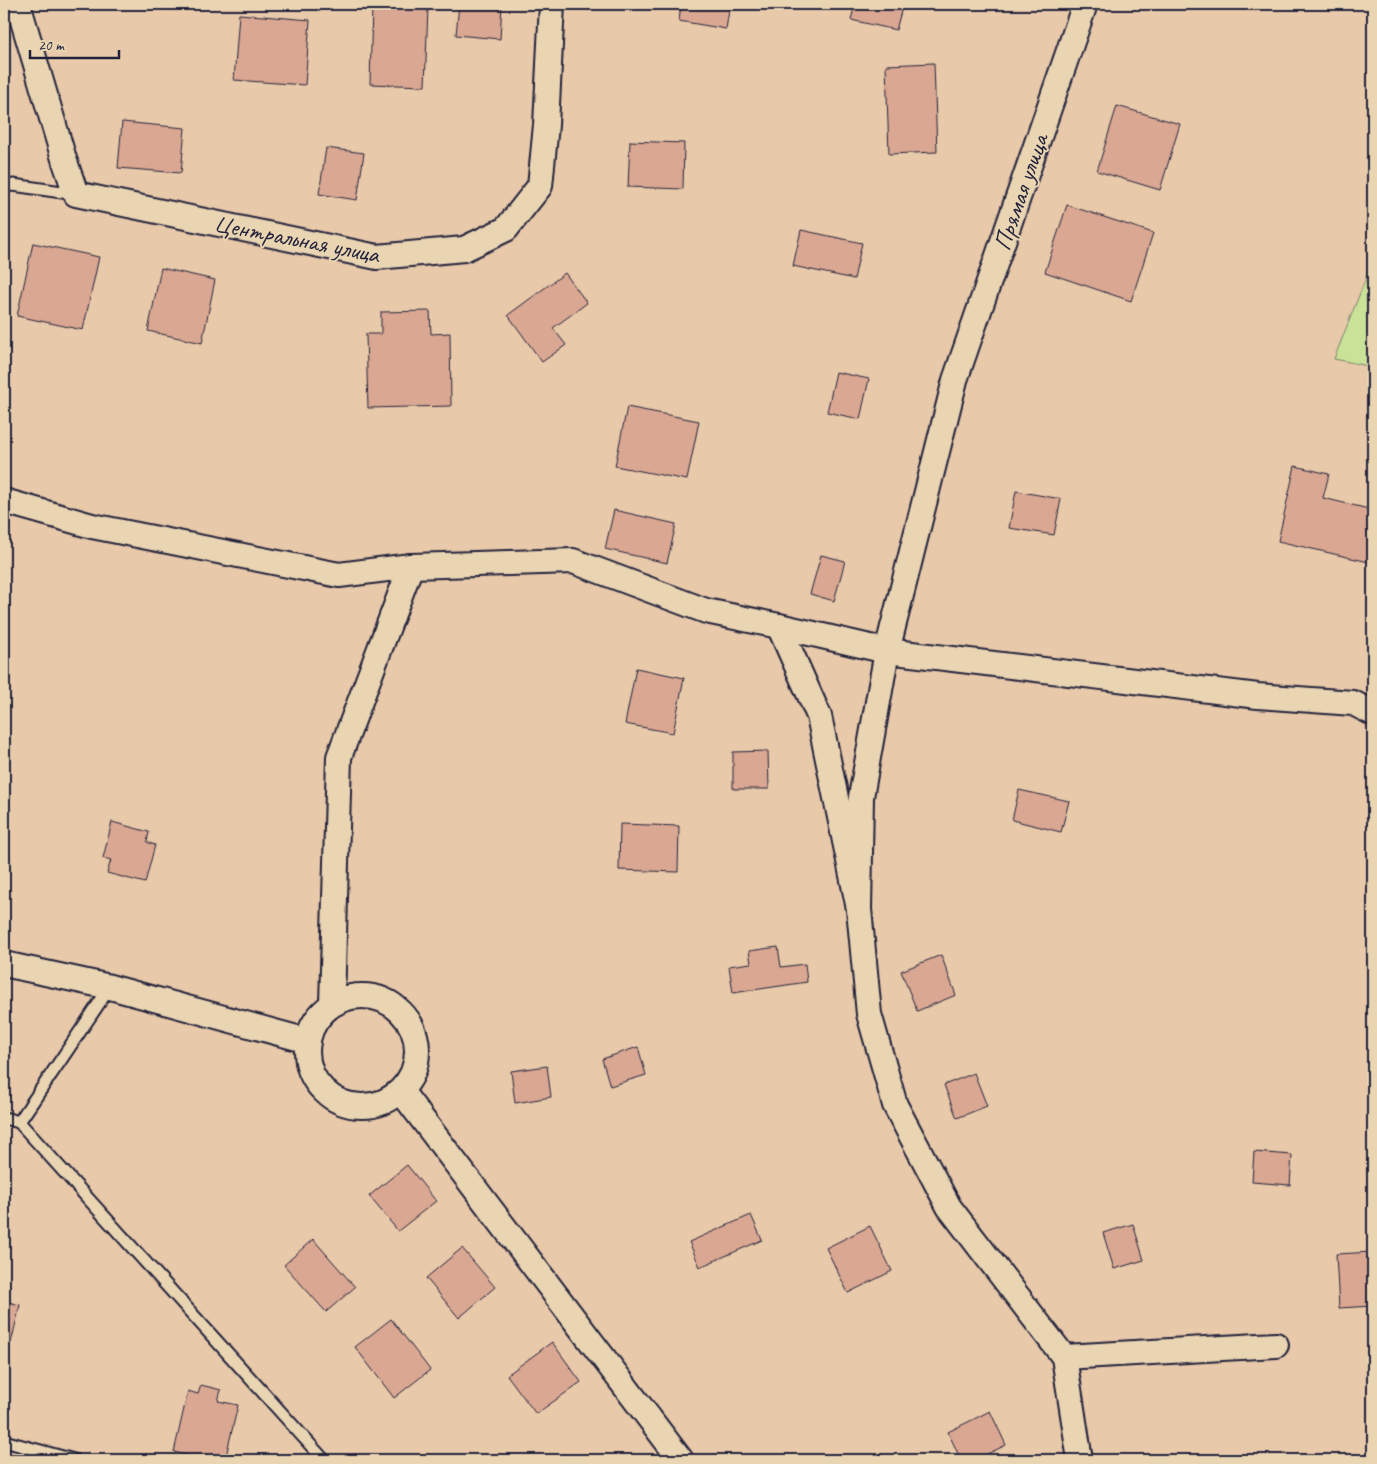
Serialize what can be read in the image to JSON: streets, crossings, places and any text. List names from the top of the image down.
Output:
{
  "streets": {
    "street": ["Прямая улица", "Центральная улица"]
  },
  "scale_bar": "20 m"
}
